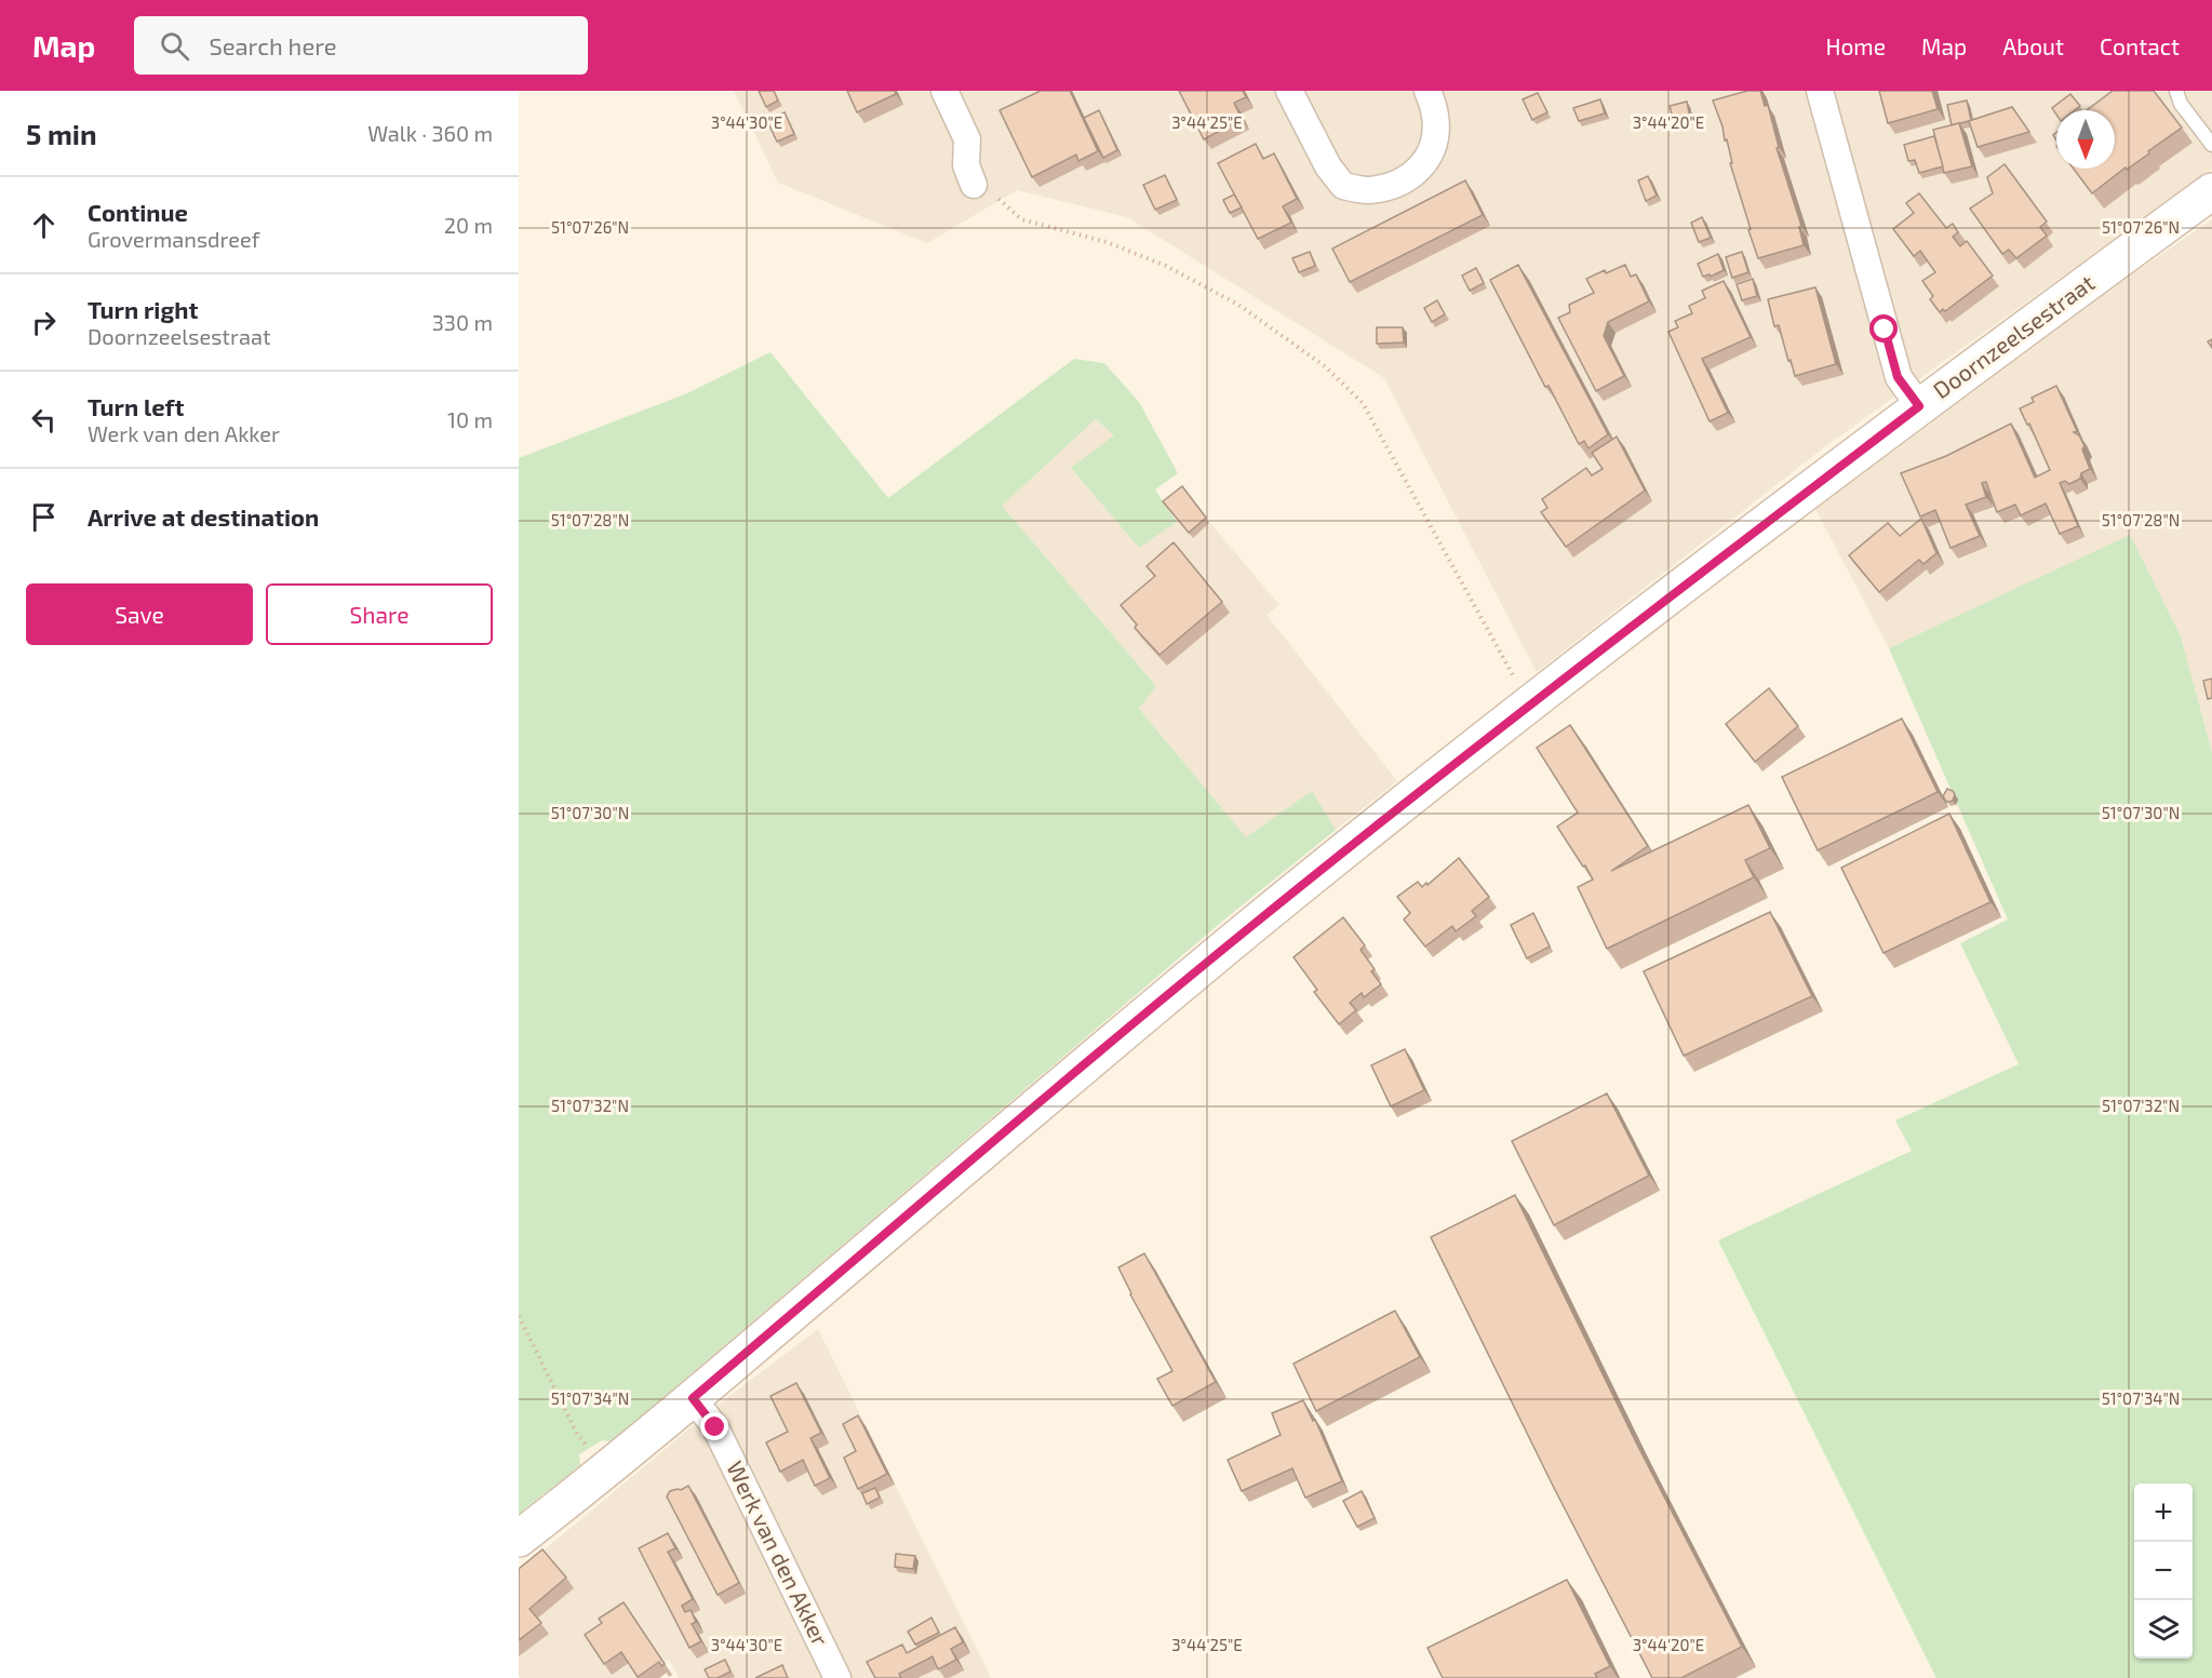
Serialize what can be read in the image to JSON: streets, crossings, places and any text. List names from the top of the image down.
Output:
{
  "streets": {
    "main road": ["Doornzeelsestraat"],
    "street": ["Werk van den Akker"]
  },
  "crossings": [
    ["Doornzeelsestraat", "Werk van den Akker"]
  ],
  "north": "bottom",
  "page": {
    "header": "Map",
    "search": "Search here",
    "nav": [
      "Home",
      "Map",
      "About",
      "Contact"
    ],
    "heading": ["5 min", "Walk · 360 m"],
    "list": [
      ["Continue", "Grovermansdreef", "20 m"],
      ["Turn right", "Doornzeelsestraat", "330 m"],
      ["Turn left", "Werk van den Akker", "10 m"],
      "Arrive at destination"
    ],
    "buttons": ["Save", "Share"],
    "map_buttons": ["+", "−"]
  },
  "coordinates": [
    "3°44'30\"E",
    "3°44'25\"E",
    "3°44'20\"E",
    "51°07'26\"N",
    "51°07'28\"N",
    "51°07'30\"N",
    "51°07'32\"N",
    "51°07'34\"N"
  ]
}
